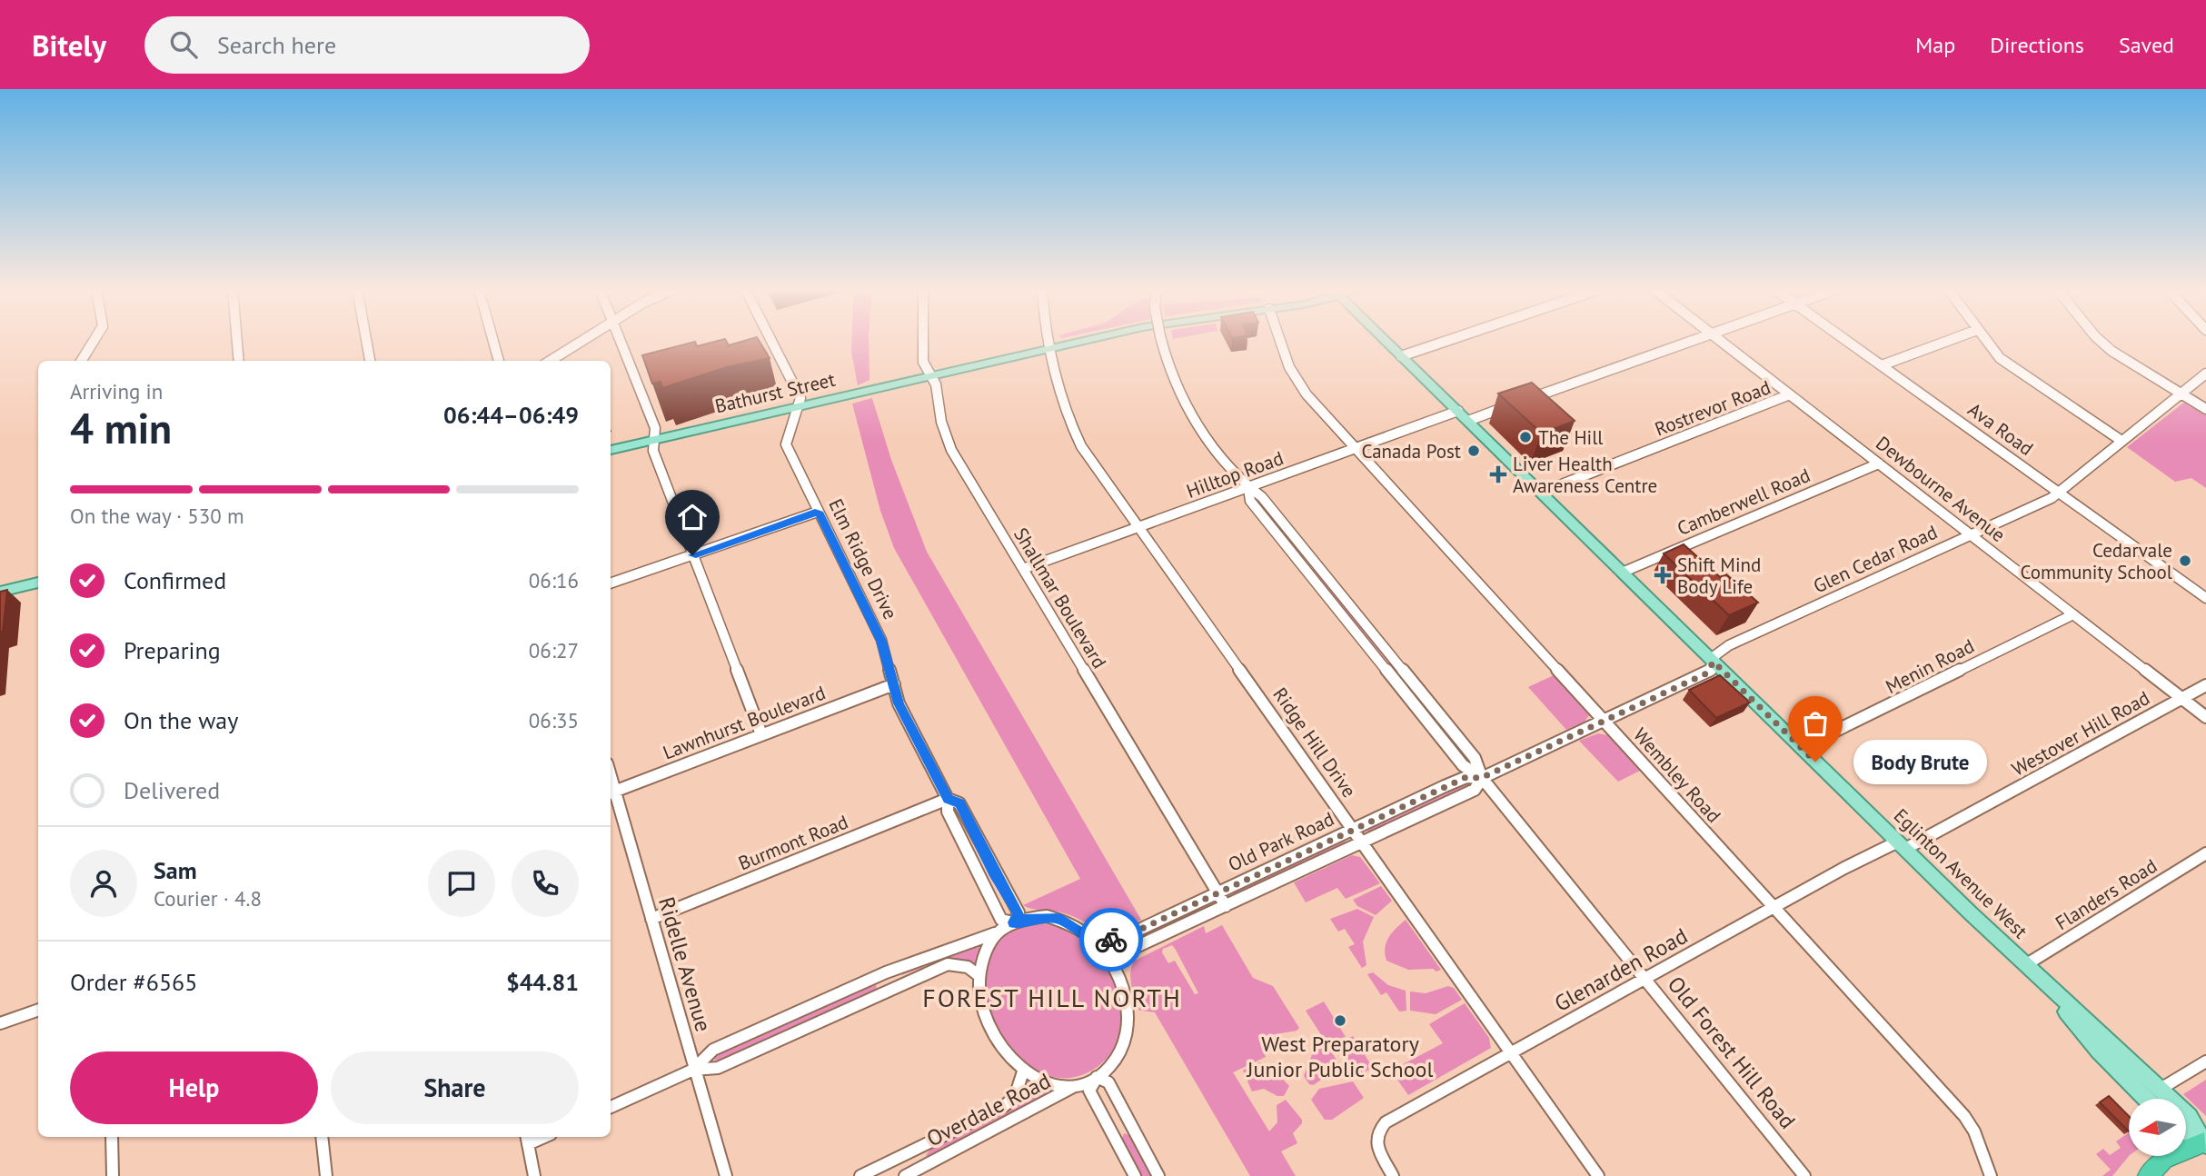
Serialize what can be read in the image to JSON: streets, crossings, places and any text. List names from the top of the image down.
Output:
{
  "streets": {
    "main road": ["Bathurst Street", "Eglinton Avenue West"],
    "street": [
      "Rostrevor Road",
      "Ava Road",
      "Hilltop Road",
      "Dewbourne Avenue",
      "Camberwell Road",
      "Elm Ridge Drive",
      "Glen Cedar Road",
      "Shallmar Boulevard",
      "Menin Road",
      "Lawnhurst Boulevard",
      "Westover Hill Road",
      "Ridge Hill Drive",
      "Wembley Road",
      "Old Park Road",
      "Burmont Road",
      "Flanders Road",
      "Ridelle Avenue",
      "Glenarden Road",
      "Old Forest Hill Road",
      "Overdale Road"
    ]
  },
  "crossings": [
    ["Bathurst Street", "Elm Ridge Drive"],
    ["Bathurst Street", "Shallmar Boulevard"],
    ["Bathurst Street", "Ridge Hill Drive"],
    ["Rostrevor Road", "Dewbourne Avenue"],
    ["Rostrevor Road", "Eglinton Avenue West"],
    ["Ava Road", "Glen Cedar Road"],
    ["Hilltop Road", "Shallmar Boulevard"],
    ["Hilltop Road", "Ridge Hill Drive"],
    ["Hilltop Road", "Wembley Road"],
    ["Hilltop Road", "Eglinton Avenue West"],
    ["Hilltop Road", "Old Forest Hill Road"],
    ["Dewbourne Avenue", "Camberwell Road"],
    ["Dewbourne Avenue", "Glen Cedar Road"],
    ["Dewbourne Avenue", "Menin Road"],
    ["Dewbourne Avenue", "Westover Hill Road"],
    ["Camberwell Road", "Eglinton Avenue West"],
    ["Elm Ridge Drive", "Lawnhurst Boulevard"],
    ["Elm Ridge Drive", "Old Park Road"],
    ["Elm Ridge Drive", "Burmont Road"],
    ["Elm Ridge Drive", "Overdale Road"],
    ["Glen Cedar Road", "Old Park Road"],
    ["Glen Cedar Road", "Eglinton Avenue West"],
    ["Shallmar Boulevard", "Old Park Road"],
    ["Menin Road", "Eglinton Avenue West"],
    ["Lawnhurst Boulevard", "Ridelle Avenue"],
    ["Westover Hill Road", "Eglinton Avenue West"],
    ["Westover Hill Road", "Glenarden Road"],
    ["Ridge Hill Drive", "Old Park Road"],
    ["Ridge Hill Drive", "Glenarden Road"],
    ["Wembley Road", "Old Park Road"],
    ["Wembley Road", "Glenarden Road"],
    ["Old Park Road", "Eglinton Avenue West"],
    ["Old Park Road", "Old Forest Hill Road"],
    ["Old Park Road", "Overdale Road"],
    ["Burmont Road", "Ridelle Avenue"],
    ["Eglinton Avenue West", "Flanders Road"],
    ["Eglinton Avenue West", "Glenarden Road"],
    ["Glenarden Road", "Old Forest Hill Road"]
  ],
  "districts": ["FOREST HILL NORTH"],
  "places": {
    "other": [
      "The Hill",
      "Canada Post",
      "Cedarvale Community School",
      "Body Brute",
      "West Preparatory Junior Public School"
    ],
    "health": ["Liver Health Awareness Centre", "Shift Mind Body Life"]
  },
  "north": "left",
  "page": {
    "header": "Bitely",
    "search": "Search here",
    "nav": ["Map", "Directions", "Saved"],
    "heading": ["4 min", "Arriving in", "06:44–06:49"],
    "panel": [
      "Sam",
      "Courier · 4.8",
      "Order #6565",
      "$44.81"
    ],
    "bar": "On the way · 530 m",
    "list": [
      ["Confirmed", "06:16"],
      ["Preparing", "06:27"],
      ["On the way", "06:35"],
      "Delivered"
    ],
    "bubble": "Body Brute",
    "buttons": ["Help", "Share"]
  }
}
